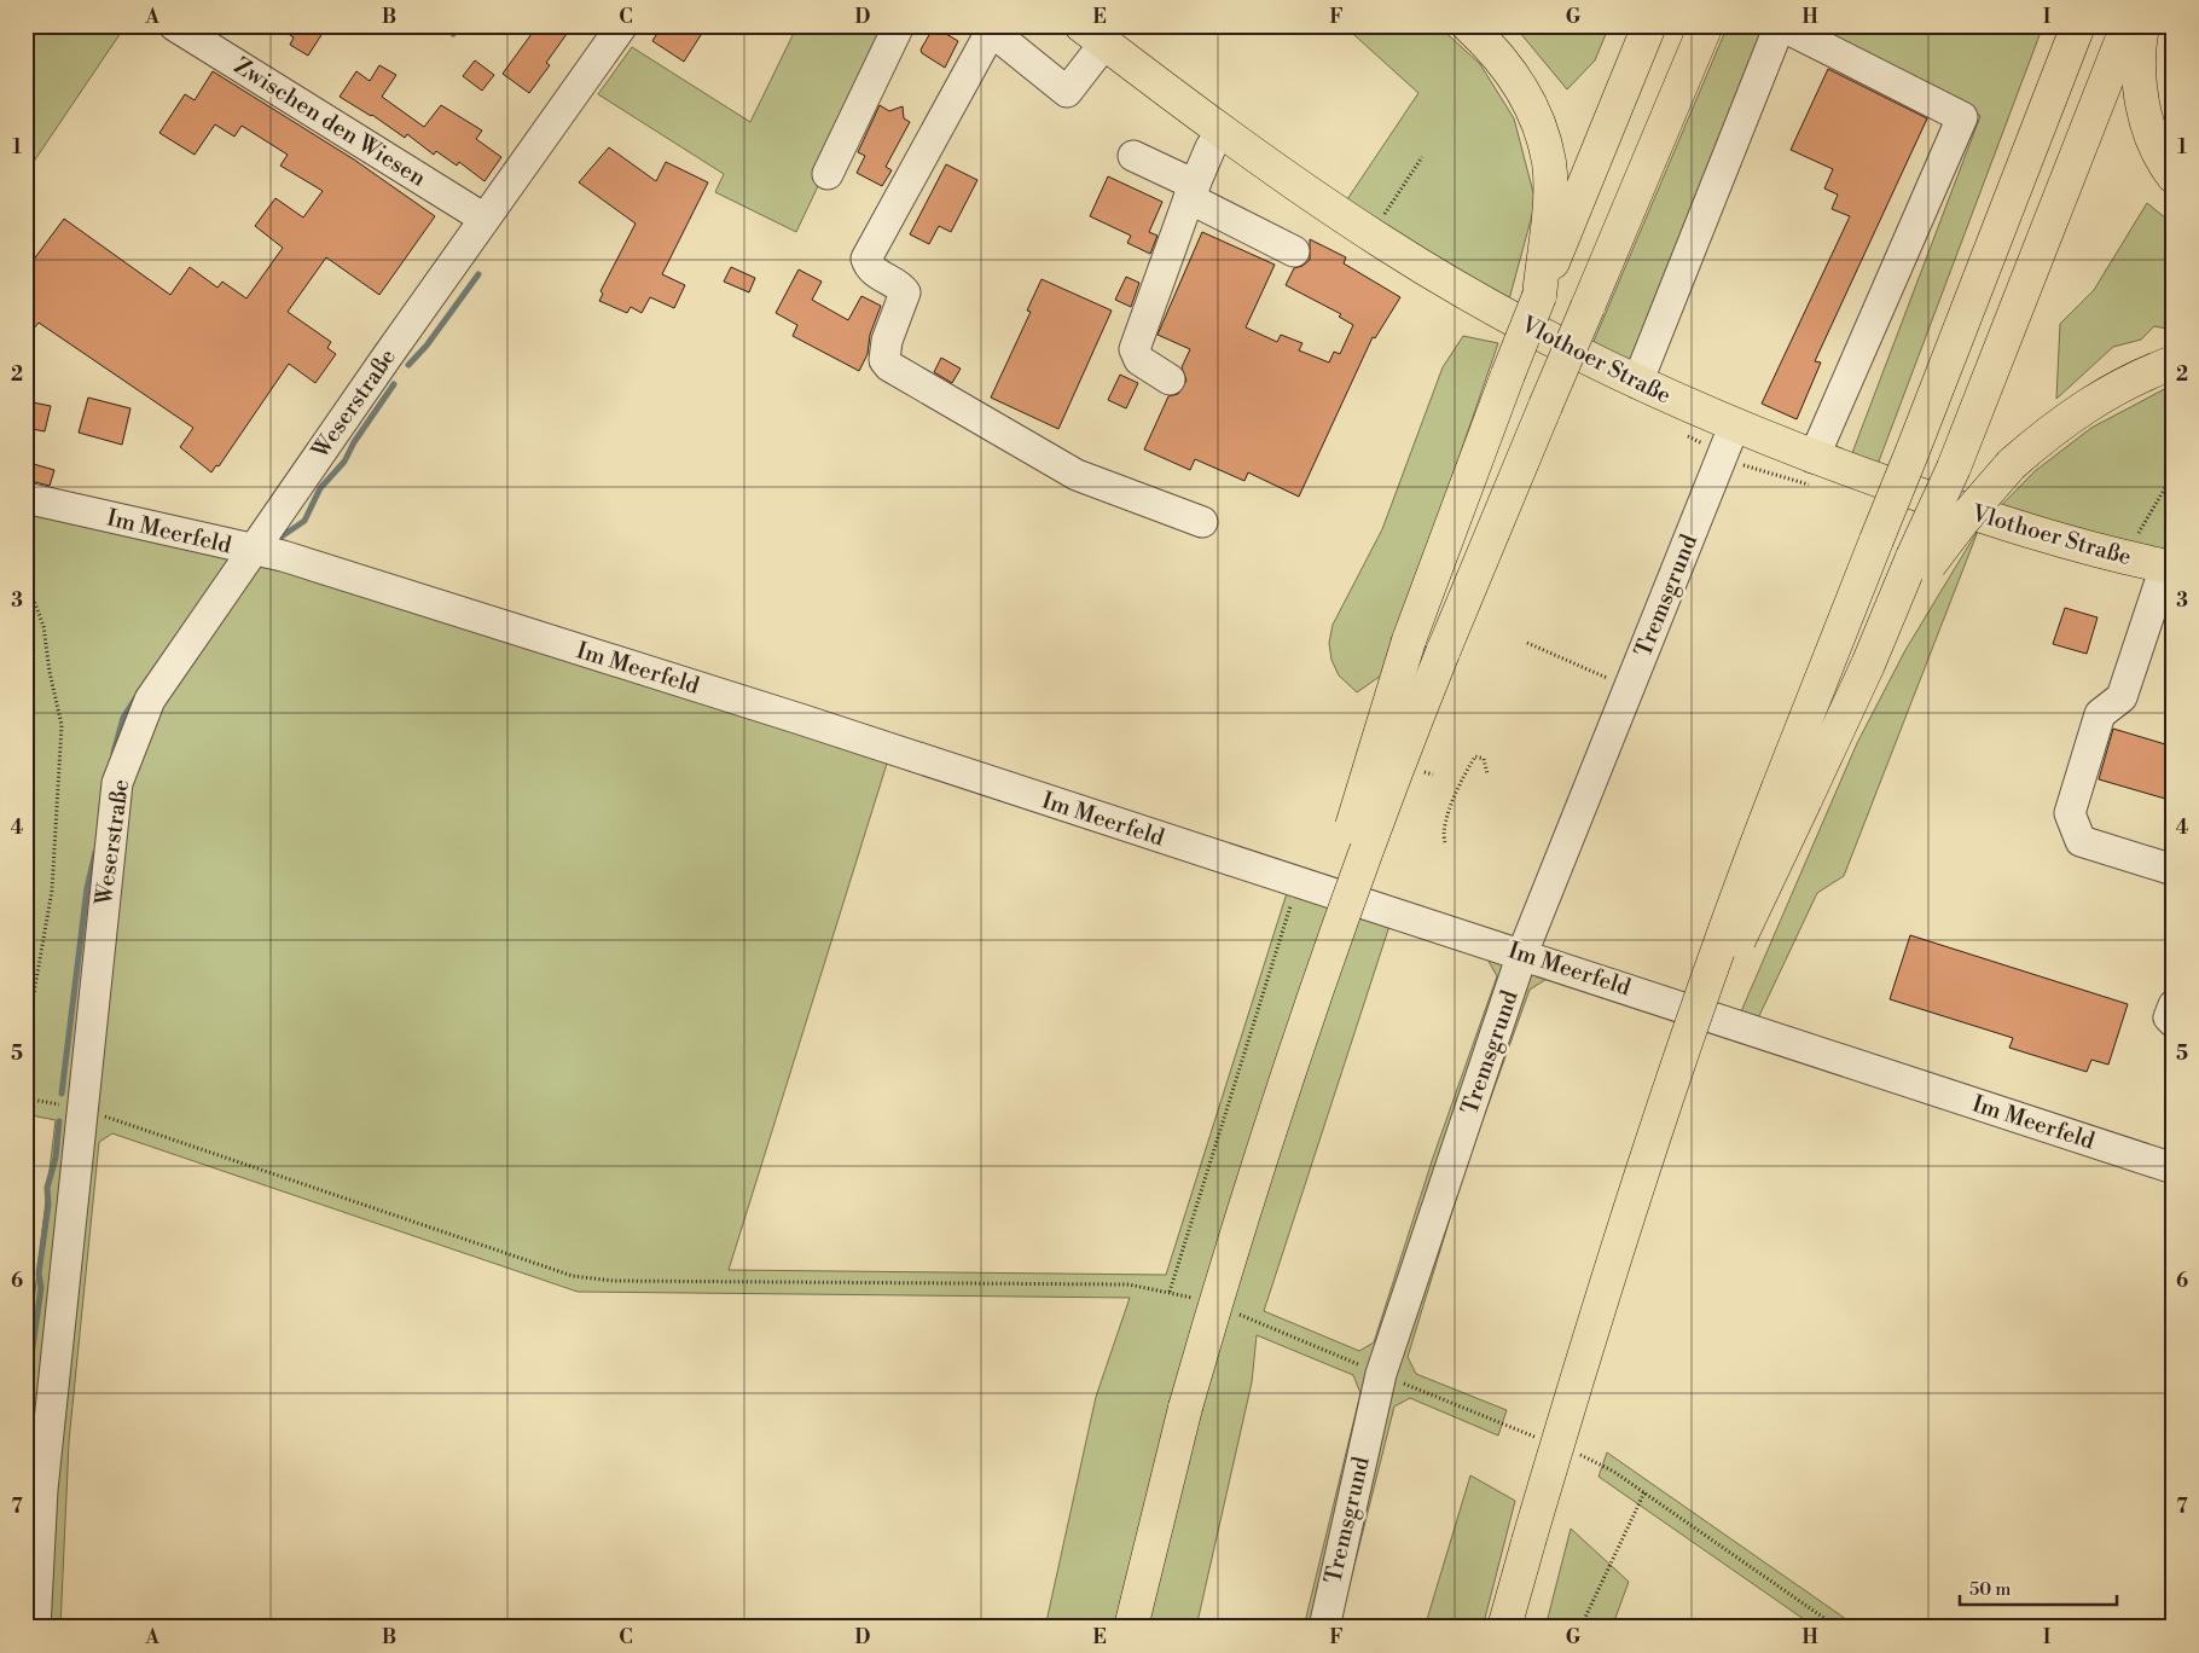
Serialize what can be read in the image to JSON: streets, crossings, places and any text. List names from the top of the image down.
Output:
{
  "streets": {
    "main road": ["Vlothoer Straße"],
    "street": [
      "Zwischen den Wiesen",
      "Weserstraße",
      "Im Meerfeld",
      "Tremsgrund"
    ]
  },
  "crossings": [
    ["Zwischen den Wiesen", "Weserstraße"],
    ["Vlothoer Straße", "Tremsgrund"],
    ["Weserstraße", "Im Meerfeld"],
    ["Im Meerfeld", "Tremsgrund"]
  ],
  "scale_bar": "50 m",
  "grid": {
    "columns": [
      "A",
      "B",
      "C",
      "D",
      "E",
      "F",
      "G",
      "H",
      "I"
    ],
    "rows": [
      "1",
      "2",
      "3",
      "4",
      "5",
      "6",
      "7"
    ]
  }
}
